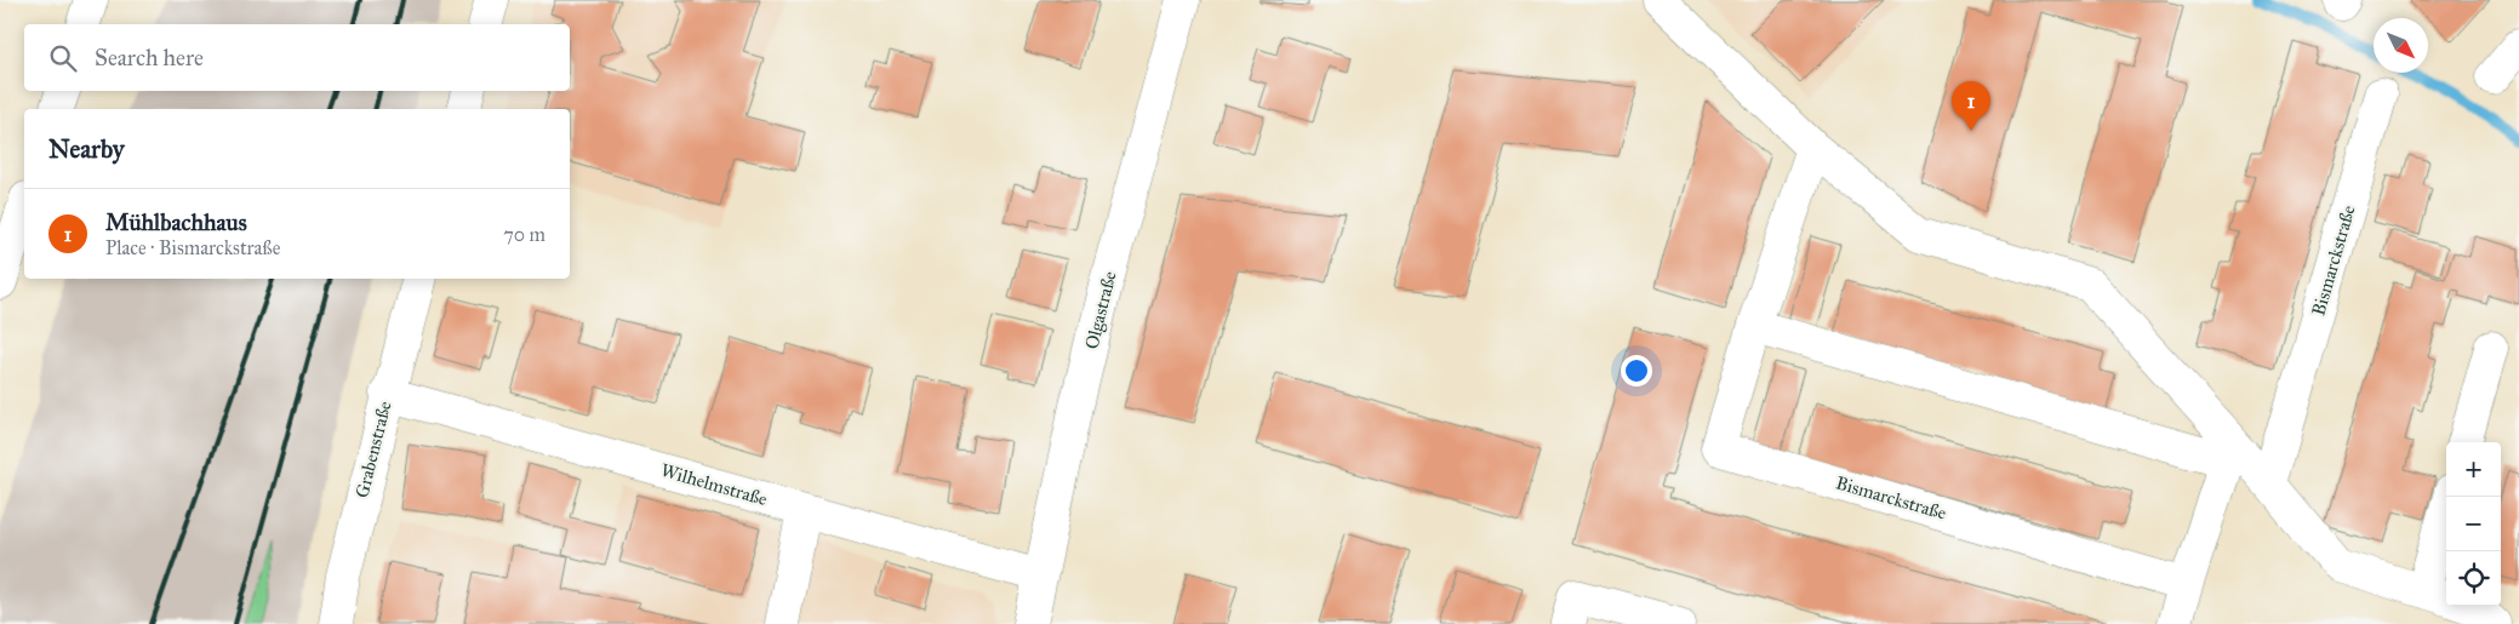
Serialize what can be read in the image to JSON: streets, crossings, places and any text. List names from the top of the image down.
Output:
{
  "streets": {
    "street": [
      "Bismarckstraße",
      "Olgastraße",
      "Grabenstraße",
      "Wilhelmstraße"
    ]
  },
  "crossings": [
    ["Olgastraße", "Wilhelmstraße"],
    ["Grabenstraße", "Wilhelmstraße"]
  ],
  "north": "bottom right",
  "page": {
    "search": "Search here",
    "pins": "1",
    "heading": "Nearby",
    "list": [
      {
        "mark": "1",
        "name": "Mühlbachhaus",
        "note": "Place · Bismarckstraße",
        "value": "70 m"
      }
    ],
    "map_buttons": ["+", "−"]
  }
}
